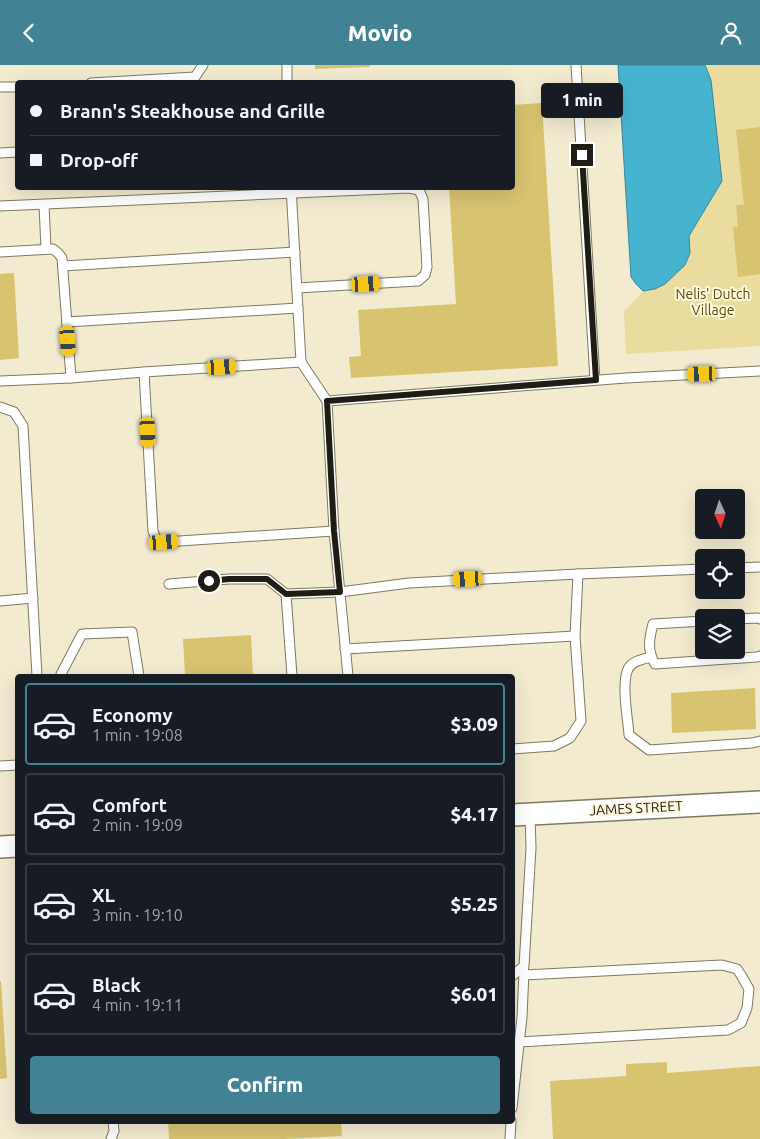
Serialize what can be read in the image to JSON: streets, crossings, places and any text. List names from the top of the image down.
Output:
{
  "streets": {
    "street": ["JAMES STREET"]
  },
  "parks": ["Nelis' Dutch Village"],
  "north": "bottom",
  "page": {
    "header": "Movio",
    "banner": ["Brann's Steakhouse and Grille", "Drop-off"],
    "bubble": "1 min",
    "list": [
      {
        "name": "Economy",
        "note": "1 min · 19:08",
        "value": "$3.09"
      },
      {
        "name": "Comfort",
        "note": "2 min · 19:09",
        "value": "$4.17"
      },
      {
        "name": "XL",
        "note": "3 min · 19:10",
        "value": "$5.25"
      },
      {
        "name": "Black",
        "note": "4 min · 19:11",
        "value": "$6.01"
      }
    ],
    "buttons": "Confirm"
  }
}
